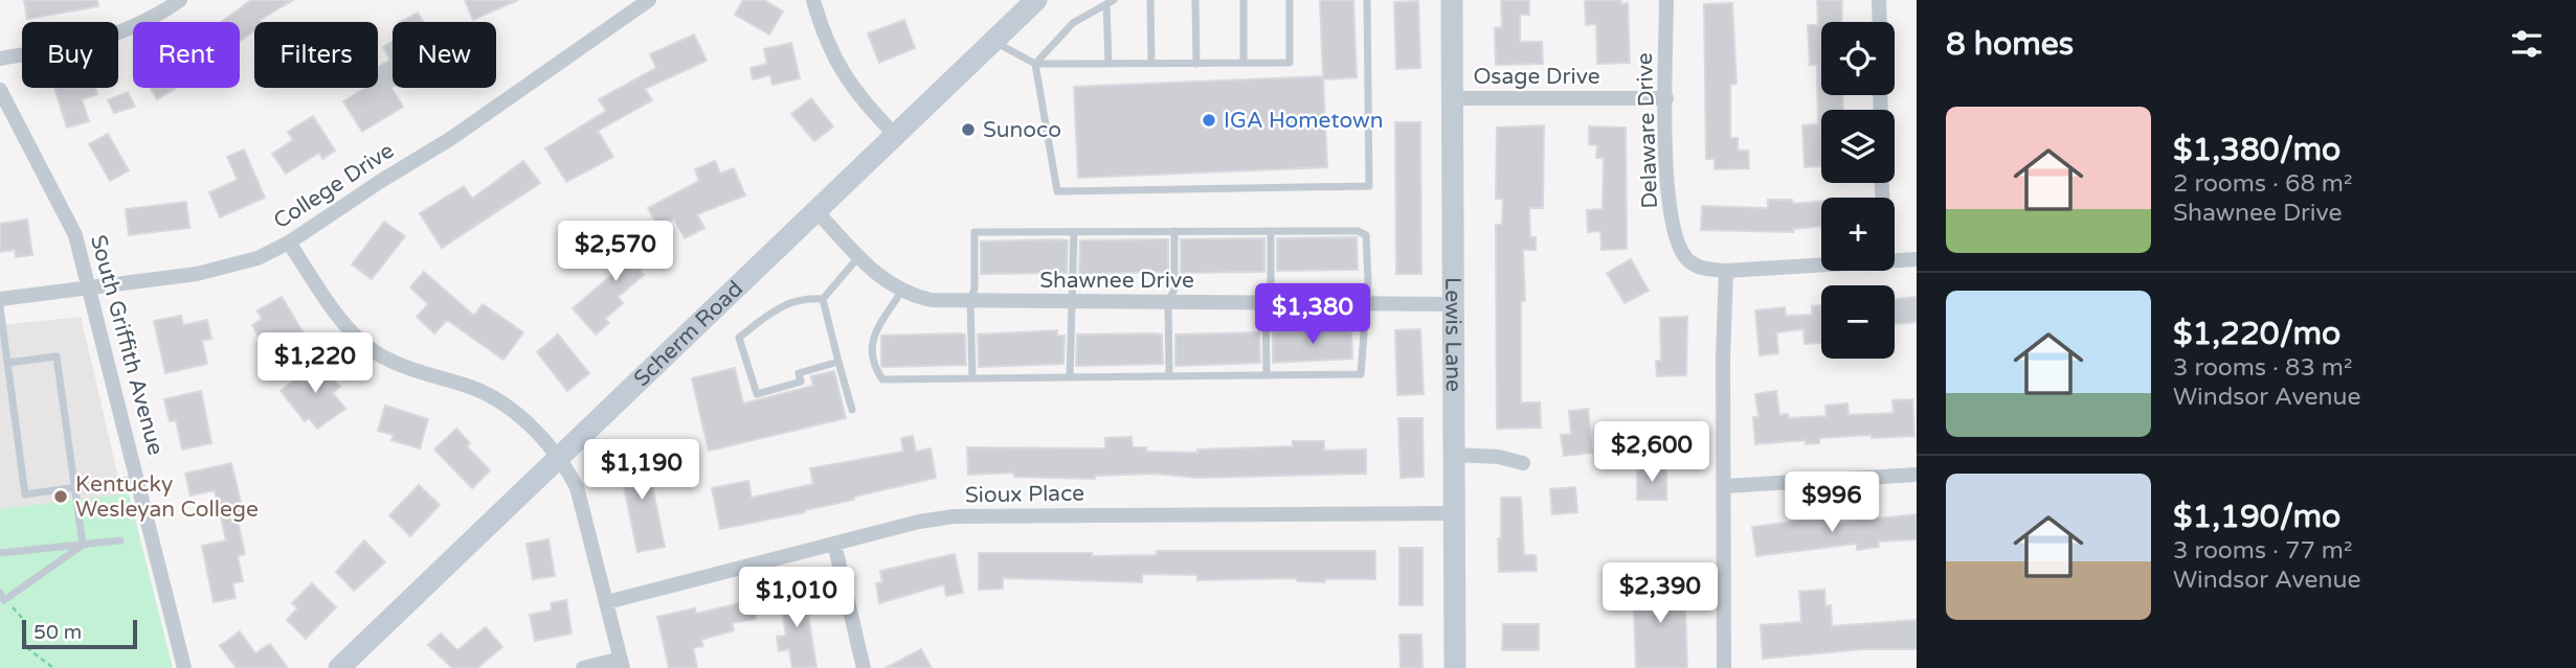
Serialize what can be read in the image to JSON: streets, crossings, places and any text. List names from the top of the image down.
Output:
{
  "streets": {
    "street": [
      "Osage Drive",
      "Delaware Drive",
      "College Drive",
      "Shawnee Drive",
      "Scherm Road",
      "Lewis Lane",
      "South Griffith Avenue",
      "Sioux Place"
    ]
  },
  "crossings": [
    ["Osage Drive", "Delaware Drive"],
    ["Osage Drive", "Lewis Lane"],
    ["College Drive", "South Griffith Avenue"],
    ["Shawnee Drive", "Scherm Road"],
    ["Shawnee Drive", "Lewis Lane"],
    ["Lewis Lane", "Sioux Place"]
  ],
  "places": ["IGA Hometown", "Sunoco", "Kentucky Wesleyan College"],
  "scale_bar": "50 m",
  "page": {
    "heading": "8 homes",
    "map_buttons": ["+", "−"],
    "chip": [
      "Buy",
      "Rent",
      "Filters",
      "New"
    ],
    "list": [
      {
        "name": "$1,380/mo",
        "note": "2 rooms · 68 m² · Shawnee Drive"
      },
      {
        "name": "$1,220/mo",
        "note": "3 rooms · 83 m² · Windsor Avenue"
      },
      {
        "name": "$1,190/mo",
        "note": "3 rooms · 77 m² · Windsor Avenue"
      }
    ],
    "price": [
      "$2,570",
      "$1,380",
      "$1,220",
      "$2,600",
      "$1,190",
      "$996",
      "$2,390",
      "$1,010"
    ],
    "scale": "50 m"
  }
}
